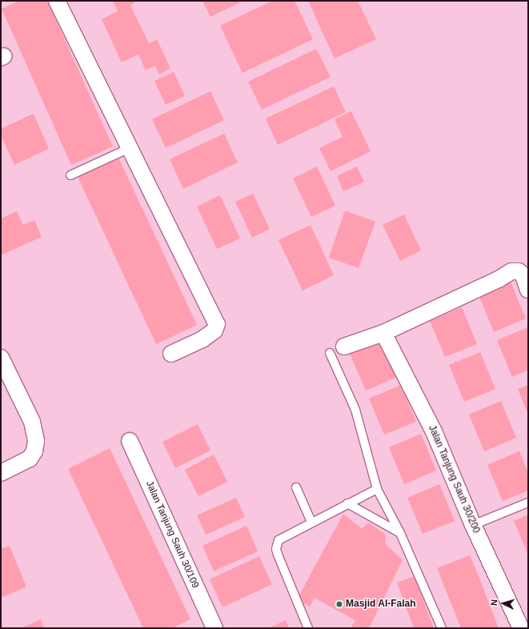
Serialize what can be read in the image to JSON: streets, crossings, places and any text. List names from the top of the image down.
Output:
{
  "streets": {
    "street": ["Jalan Tanjung Sauh 30/200", "Jalan Tanjung Sauh 30/109"]
  },
  "places": ["Masjid Al-Falah"],
  "north": "left"
}
